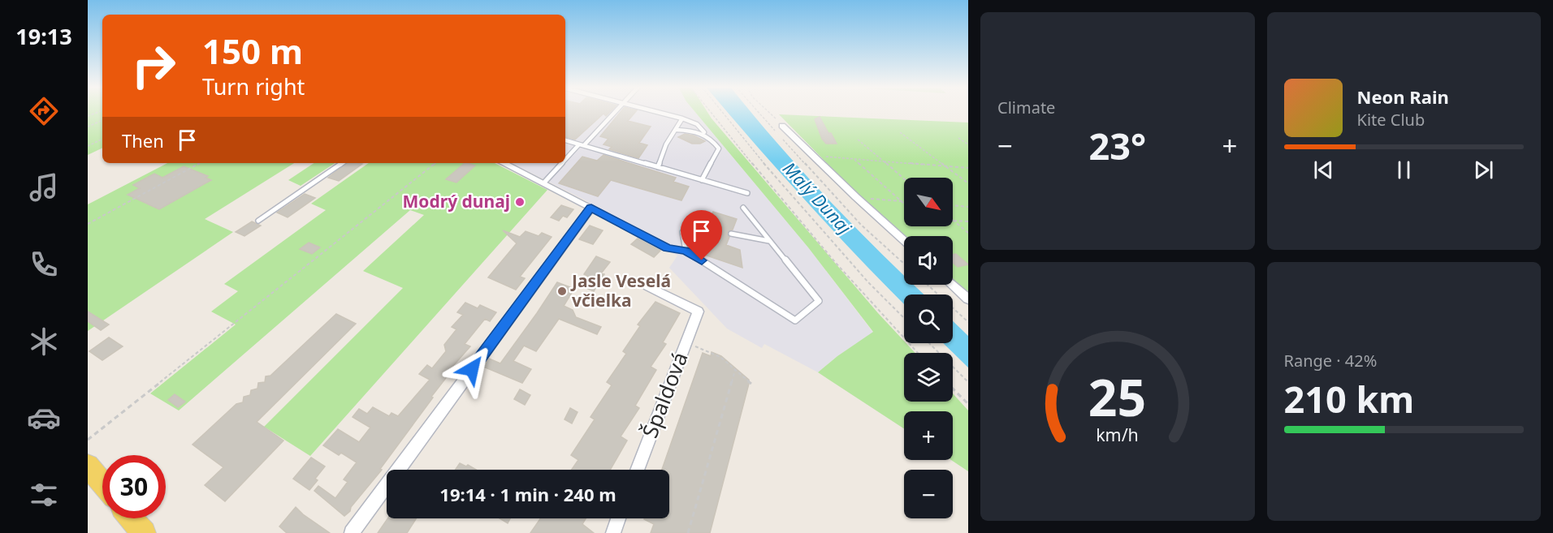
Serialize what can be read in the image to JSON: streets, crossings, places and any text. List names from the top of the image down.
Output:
{
  "streets": {
    "street": ["Špaldová"]
  },
  "water": ["Malý Dunaj"],
  "places": ["Modrý dunaj", "Jasle Veselá včielka"],
  "north": "bottom right",
  "page": {
    "tabs": "19:13",
    "tile": [
      "Climate",
      ["Range · 42%", "210 km"]
    ],
    "turn": ["150 m", "Turn right"],
    "song": ["Neon Rain", "Kite Club"],
    "then": "Then",
    "heat": ["−", "23°", "+"],
    "map_buttons": ["+", "−"],
    "limit": "30",
    "trip": "19:14 · 1 min · 240 m",
    "gauge": ["25", "km/h"]
  }
}
